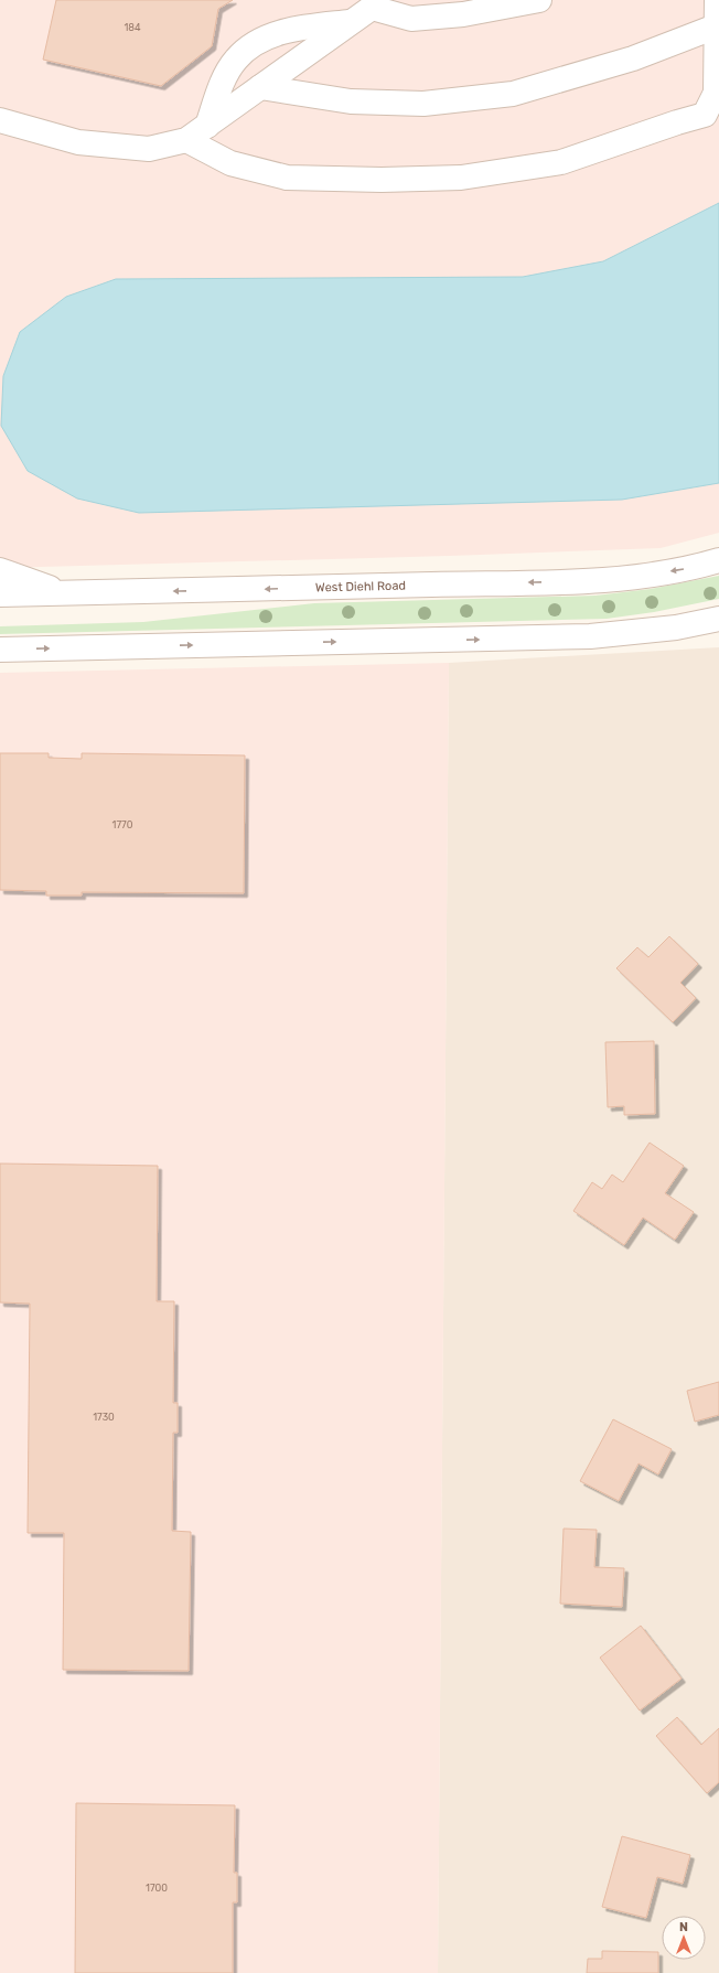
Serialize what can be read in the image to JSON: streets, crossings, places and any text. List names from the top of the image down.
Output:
{
  "streets": {
    "street": ["West Diehl Road"]
  },
  "house_numbers": [
    "184",
    "1770",
    "1730",
    "1700"
  ],
  "north": "top"
}
